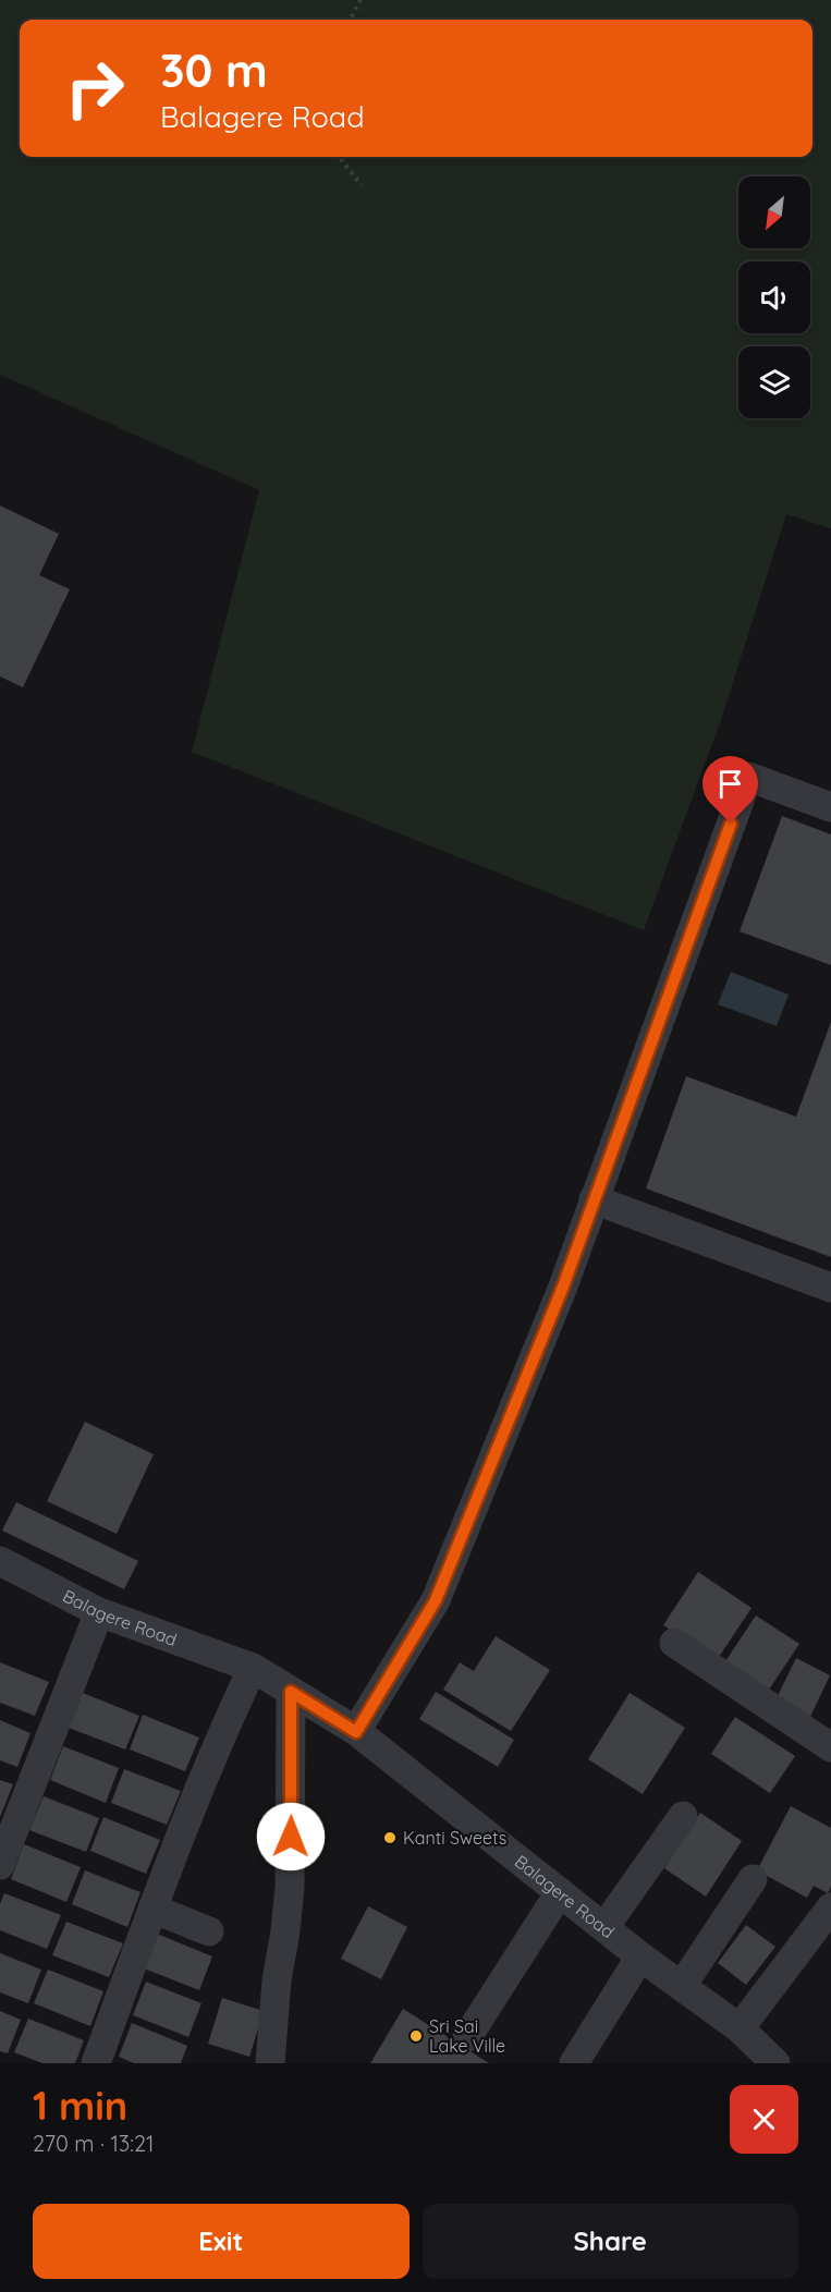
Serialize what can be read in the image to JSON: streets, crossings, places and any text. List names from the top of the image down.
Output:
{
  "streets": {
    "street": ["Balagere Road"]
  },
  "places": ["Kanti Sweets", "Sri Sai Lake Ville"],
  "north": "bottom left",
  "page": {
    "turn": ["30 m", "Balagere Road"],
    "heading": ["1 min", "270 m · 13:21"],
    "buttons": ["Exit", "Share"]
  }
}
